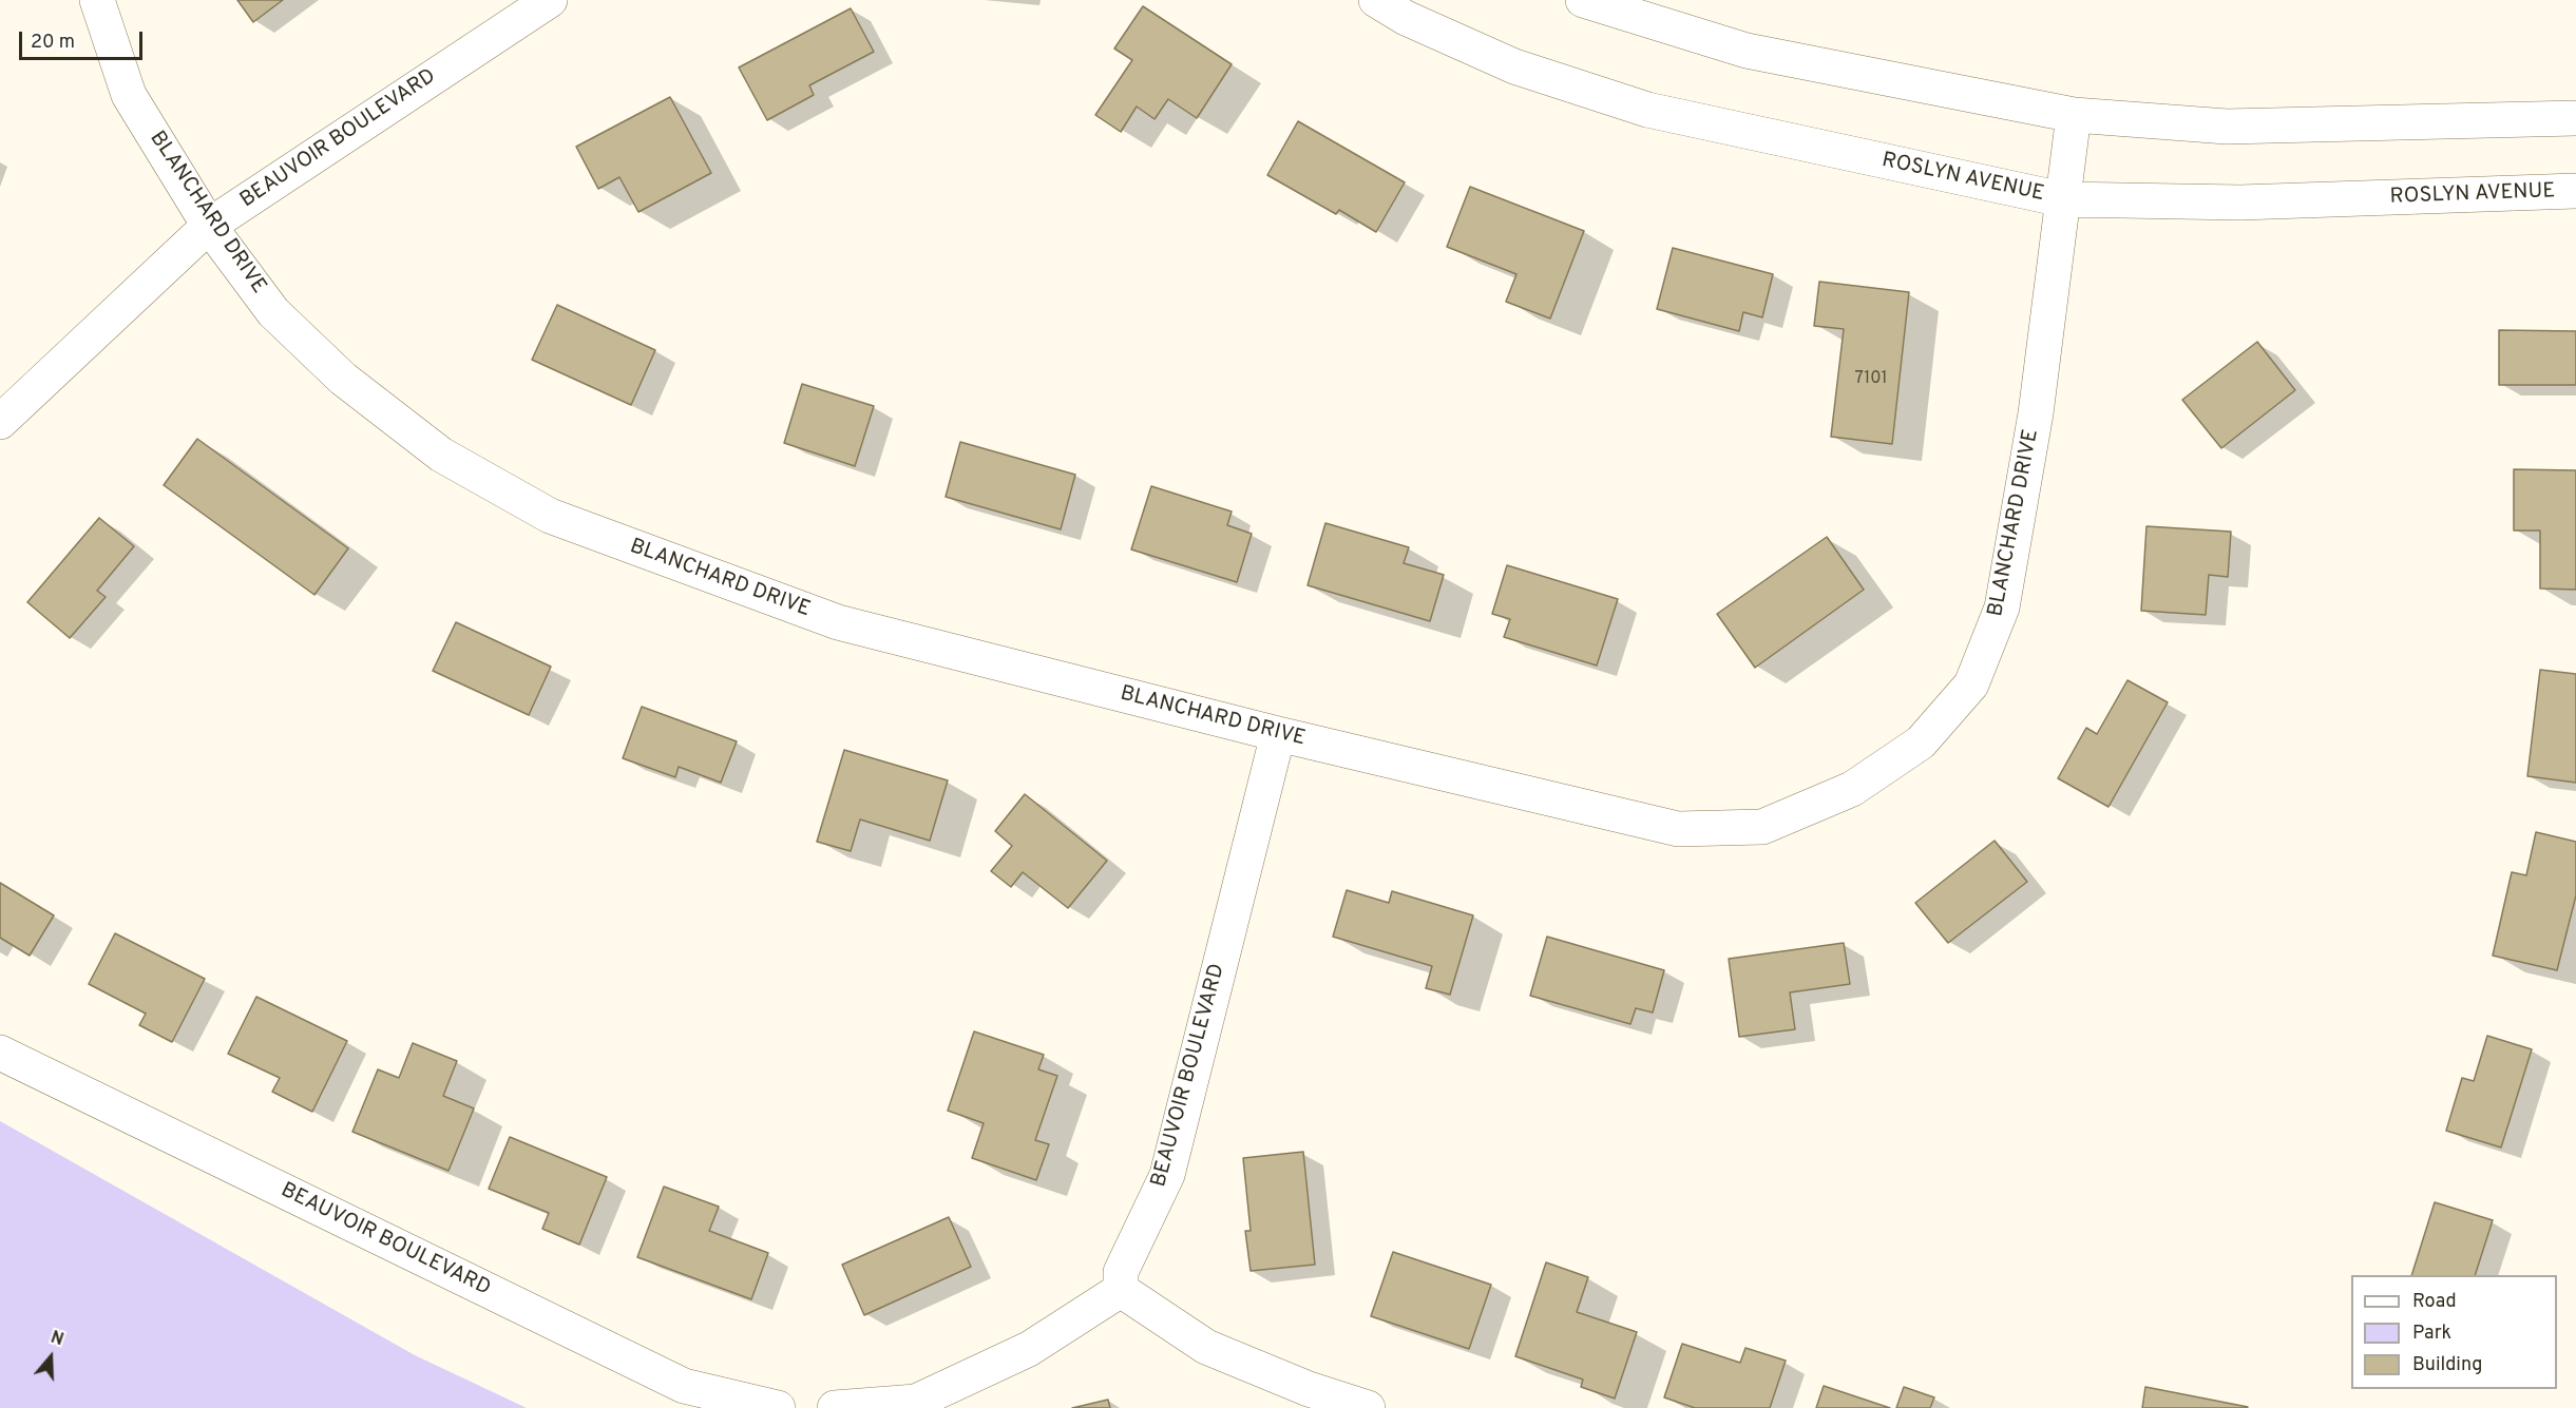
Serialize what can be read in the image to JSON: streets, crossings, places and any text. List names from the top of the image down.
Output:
{
  "streets": {
    "street": ["BEAUVOIR BOULEVARD", "ROSLYN AVENUE", "BLANCHARD DRIVE"]
  },
  "crossings": [
    ["BEAUVOIR BOULEVARD", "BLANCHARD DRIVE"],
    ["ROSLYN AVENUE", "BLANCHARD DRIVE"]
  ],
  "house_numbers": ["7101"],
  "legend": ["Road", "Park", "Building"],
  "scale_bar": "20 m",
  "north": "top"
}
